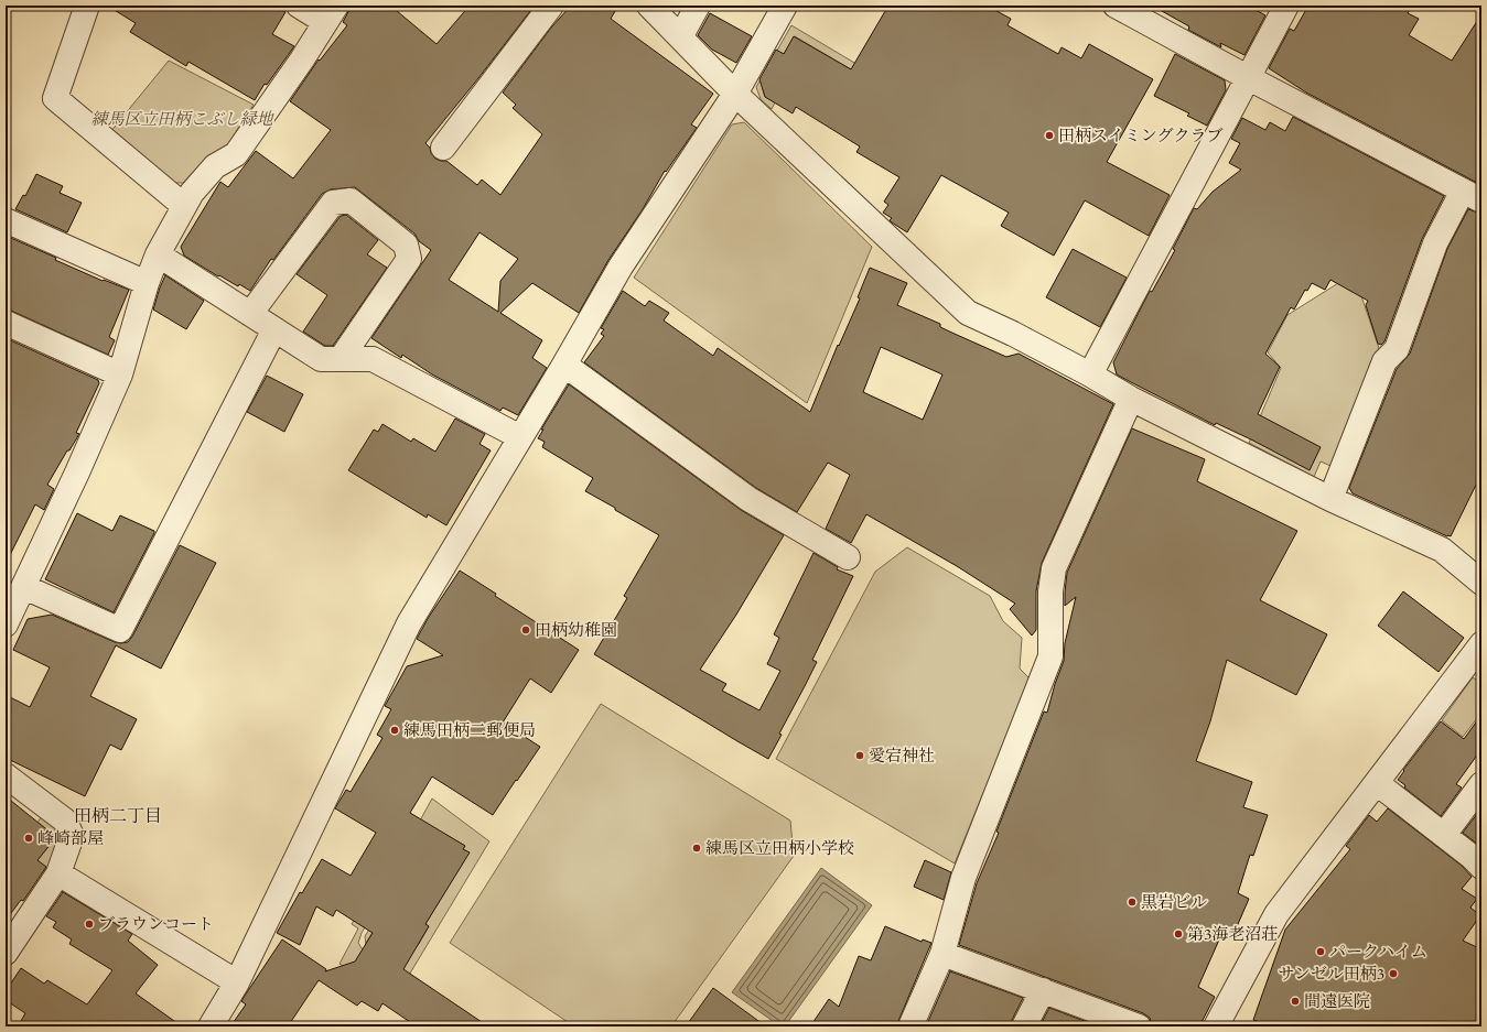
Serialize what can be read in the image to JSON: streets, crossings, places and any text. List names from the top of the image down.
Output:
{
  "districts": ["田柄二丁目"],
  "parks": ["練馬区立田柄こぶし緑地"],
  "places": [
    "田柄スイミングクラブ",
    "田柄幼稚園",
    "練馬田柄二郵便局",
    "愛宕神社",
    "峰崎部屋",
    "練馬区立田柄小学校",
    "黒岩ビル",
    "ブラウンコート",
    "第3海老沼荘",
    "パークハイム",
    "サンゼル田柄3",
    "間遠医院"
  ]
}
